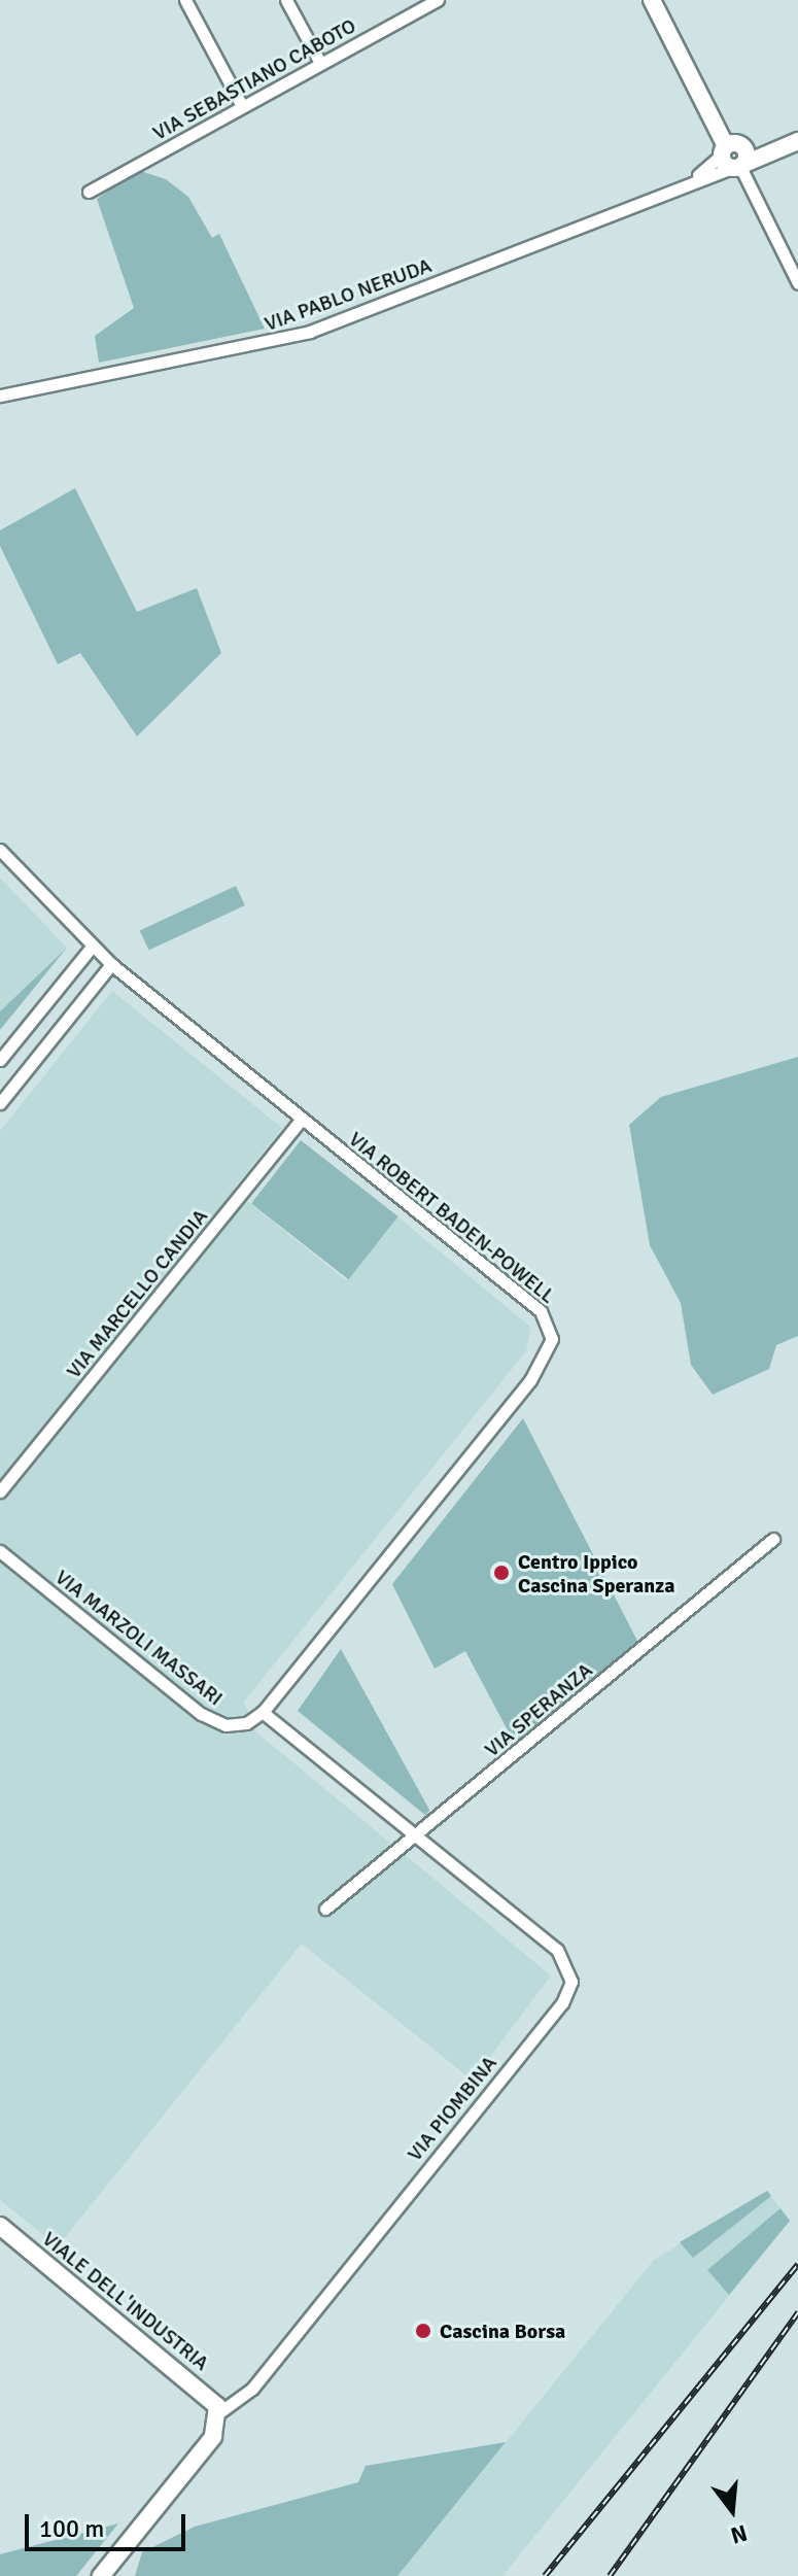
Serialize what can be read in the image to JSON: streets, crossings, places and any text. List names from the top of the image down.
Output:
{
  "streets": {
    "street": [
      "VIA SEBASTIANO CABOTO",
      "VIA PABLO NERUDA",
      "VIA ROBERT BADEN-POWELL",
      "VIA MARCELLO CANDIA",
      "VIA MARZOLI MASSARI",
      "VIA SPERANZA",
      "VIA PIOMBINA",
      "VIALE DELL'INDUSTRIA"
    ]
  },
  "crossings": [
    ["VIA ROBERT BADEN-POWELL", "VIA MARCELLO CANDIA"],
    ["VIA ROBERT BADEN-POWELL", "VIA MARZOLI MASSARI"],
    ["VIA ROBERT BADEN-POWELL", "VIA PIOMBINA"],
    ["VIA MARZOLI MASSARI", "VIA PIOMBINA"],
    ["VIA SPERANZA", "VIA PIOMBINA"],
    ["VIA PIOMBINA", "VIALE DELL'INDUSTRIA"]
  ],
  "places": ["Centro Ippico Cascina Speranza", "Cascina Borsa"],
  "scale_bar": "100 m",
  "north": "bottom"
}
